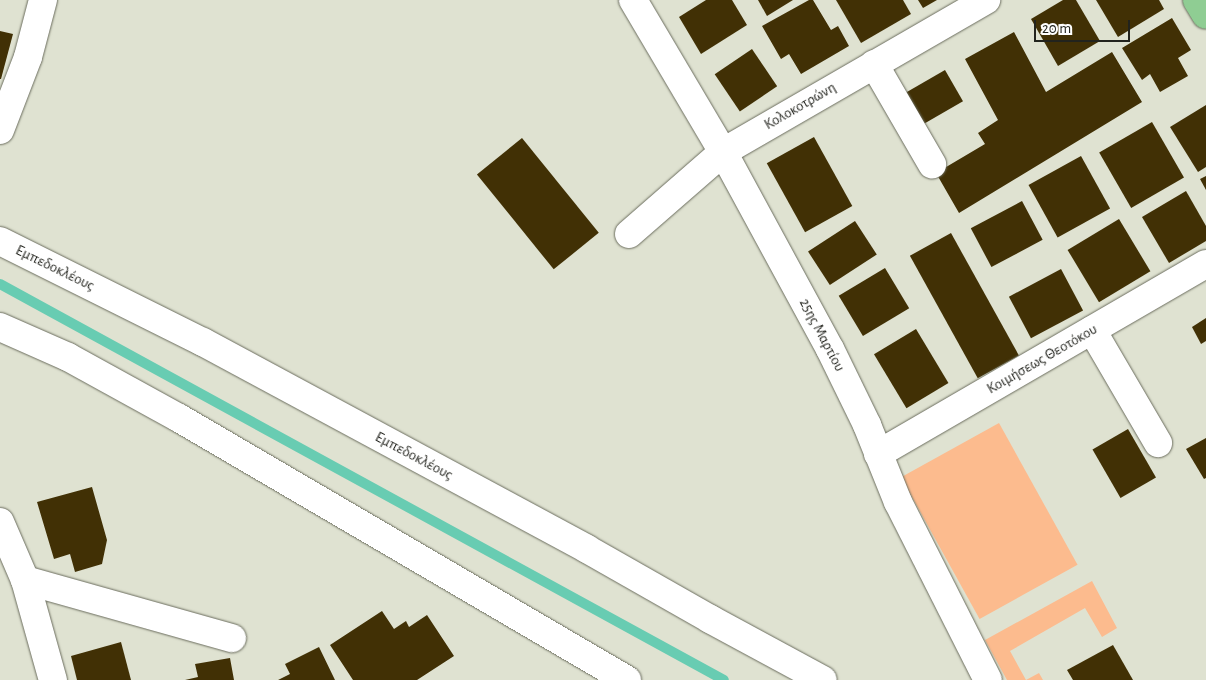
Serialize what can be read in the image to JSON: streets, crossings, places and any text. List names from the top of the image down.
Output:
{
  "streets": {
    "street": [
      "Κολοκοτρώνη",
      "Εμπεδοκλέους",
      "25ης Μαρτίου",
      "Κοιμήσεως Θεοτόκου"
    ]
  },
  "crossings": [
    ["Κολοκοτρώνη", "25ης Μαρτίου"],
    ["25ης Μαρτίου", "Κοιμήσεως Θεοτόκου"]
  ],
  "scale_bar": "20 m"
}
